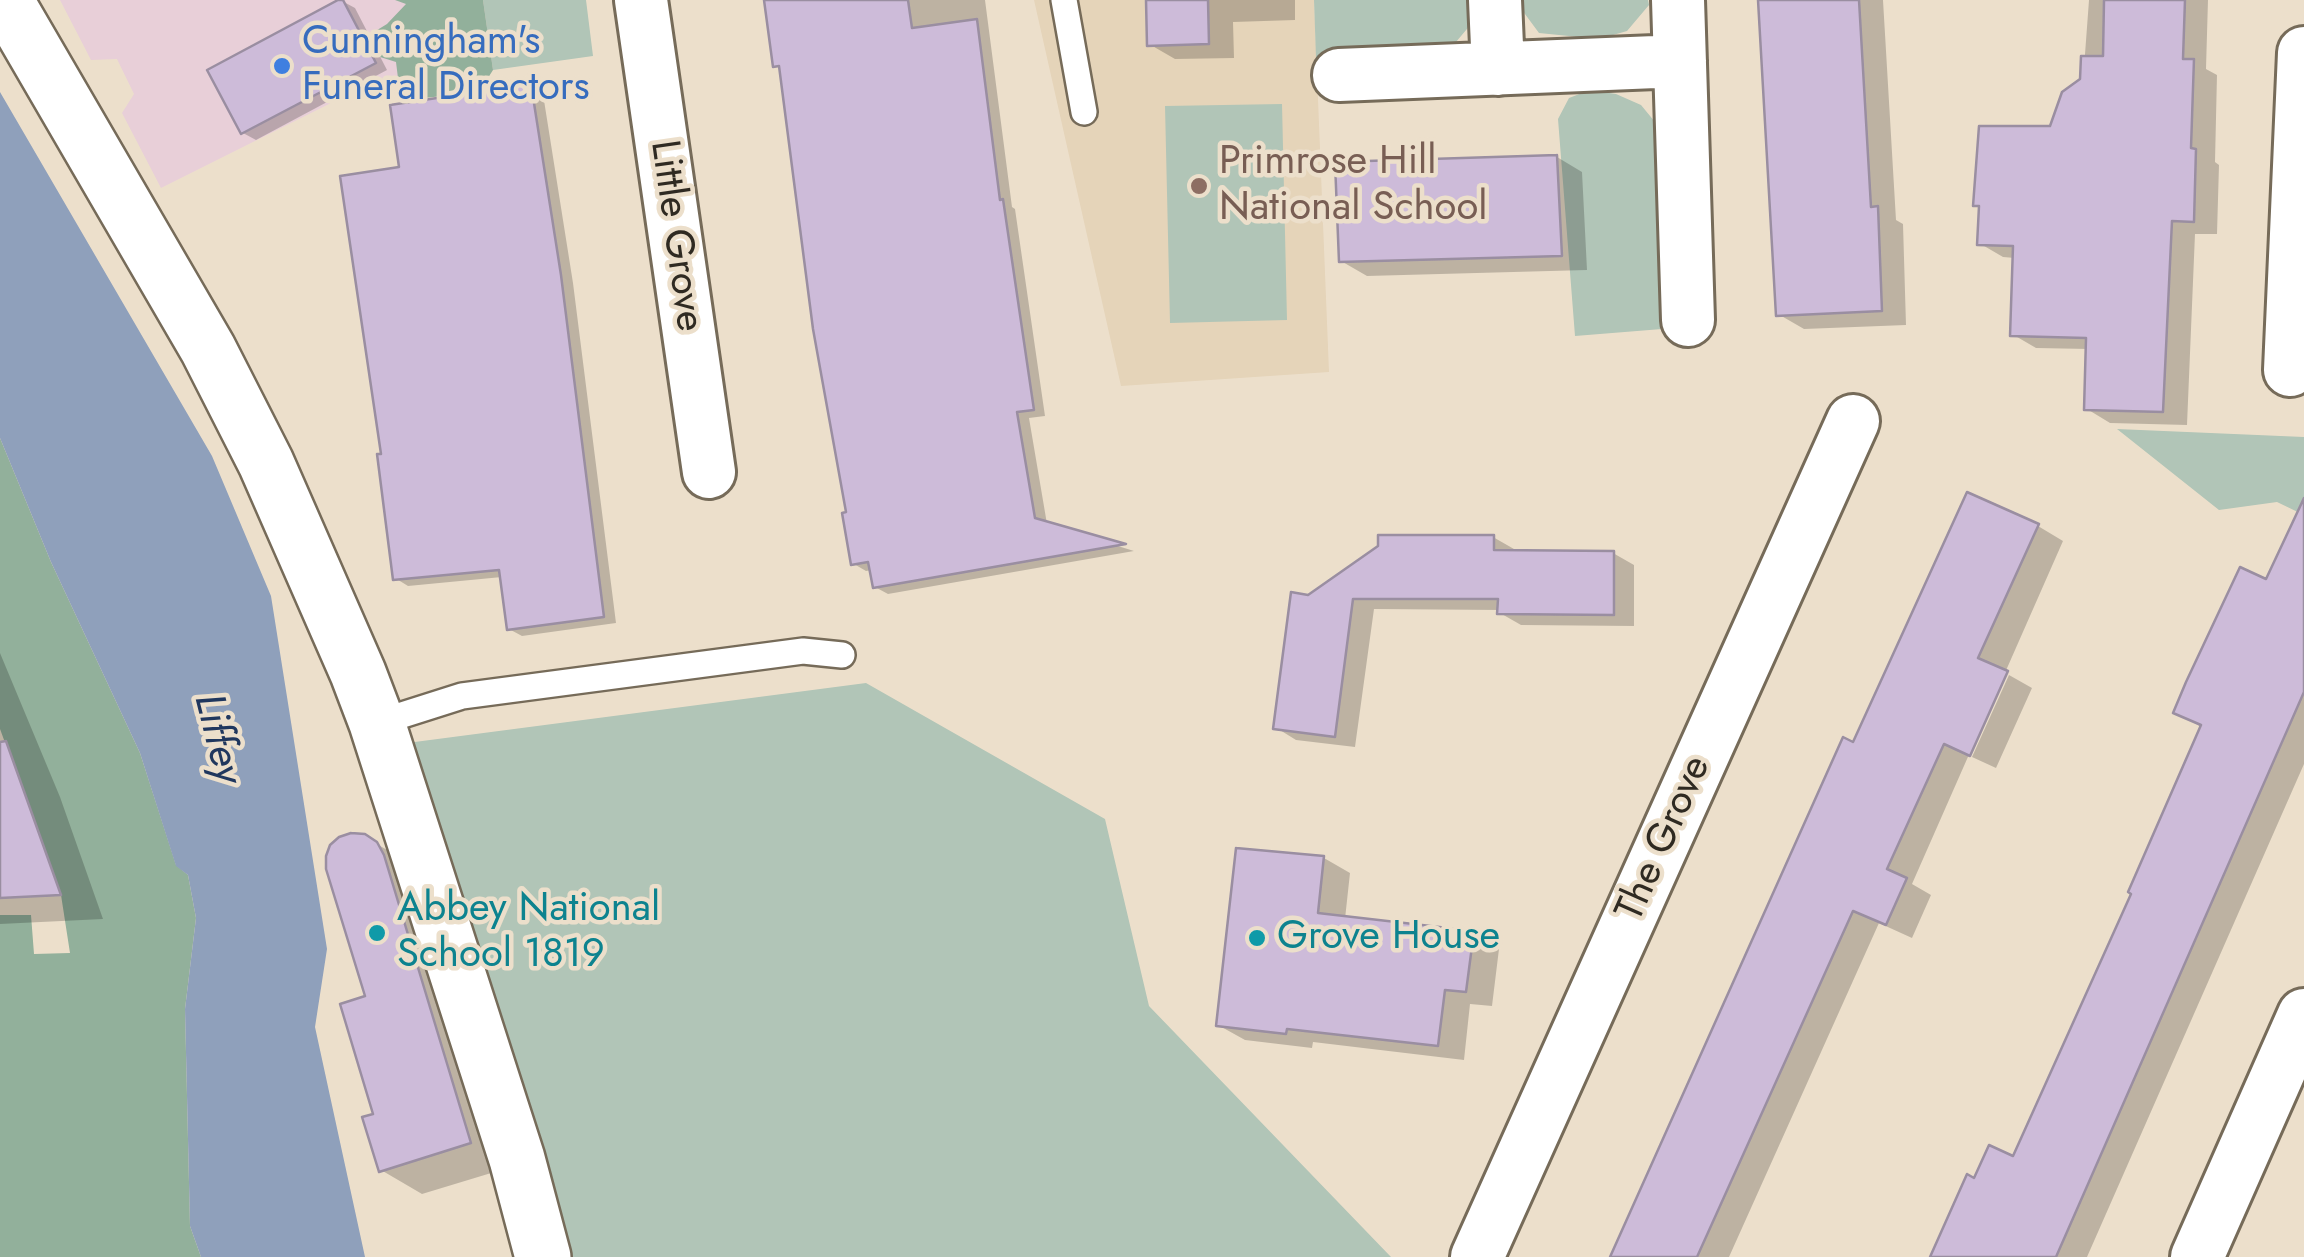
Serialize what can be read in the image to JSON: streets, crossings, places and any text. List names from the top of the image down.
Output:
{
  "streets": {
    "street": ["Little Grove", "The Grove"]
  },
  "water": ["Liffey"],
  "places": [
    "Cunningham's Funeral Directors",
    "Primrose Hill National School",
    "Abbey National School 1819",
    "Grove House"
  ]
}
